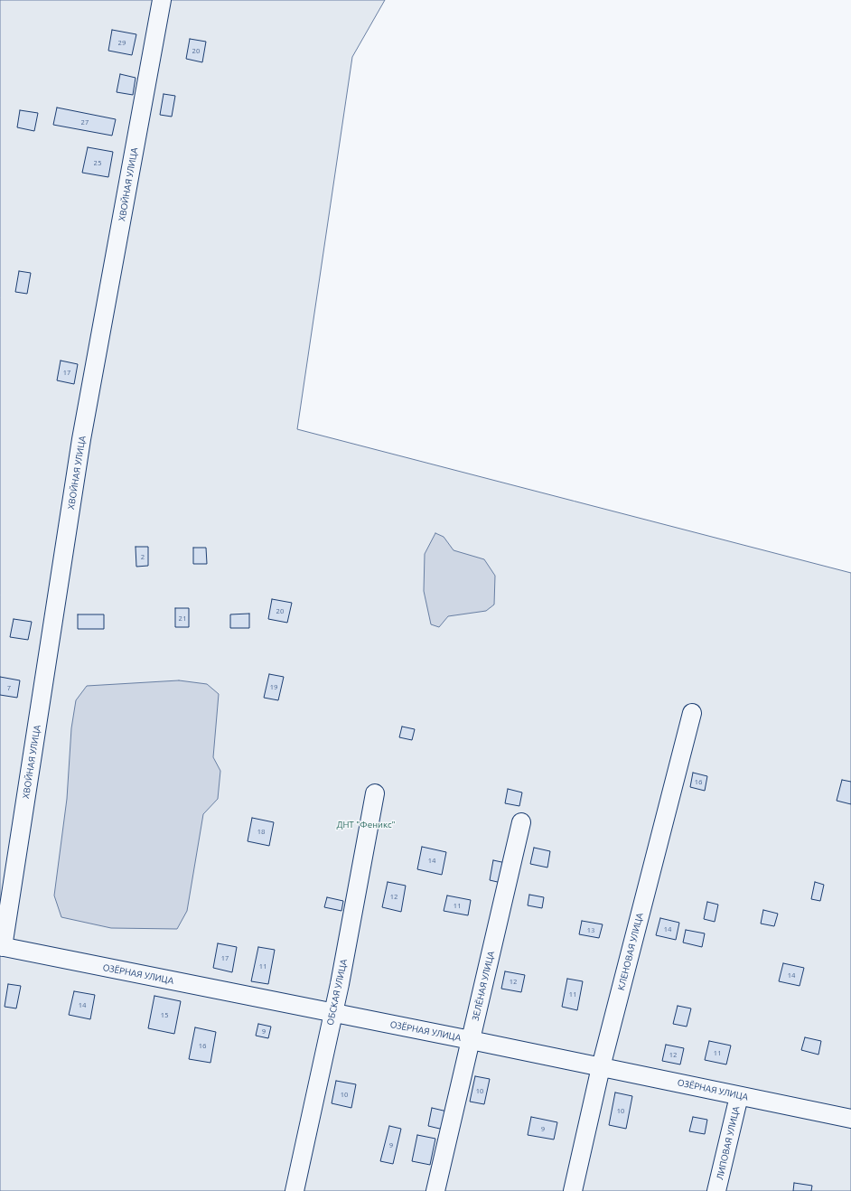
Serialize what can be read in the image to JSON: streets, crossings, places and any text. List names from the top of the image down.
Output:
{
  "streets": {
    "street": [
      "ХВОЙНАЯ УЛИЦА",
      "КЛЕНОВАЯ УЛИЦА",
      "ОЗЁРНАЯ УЛИЦА",
      "ЗЕЛЁНАЯ УЛИЦА",
      "ОБСКАЯ УЛИЦА",
      "ЛИПОВАЯ УЛИЦА"
    ]
  },
  "crossings": [
    ["ХВОЙНАЯ УЛИЦА", "ОЗЁРНАЯ УЛИЦА"],
    ["КЛЕНОВАЯ УЛИЦА", "ОЗЁРНАЯ УЛИЦА"],
    ["ОЗЁРНАЯ УЛИЦА", "ЗЕЛЁНАЯ УЛИЦА"],
    ["ОЗЁРНАЯ УЛИЦА", "ОБСКАЯ УЛИЦА"],
    ["ОЗЁРНАЯ УЛИЦА", "ЛИПОВАЯ УЛИЦА"]
  ],
  "parks": ["ДНТ \"Феникс\""],
  "house_numbers": [
    "29",
    "20",
    "27",
    "25",
    "17",
    "2",
    "20",
    "21",
    "19",
    "7",
    "16",
    "18",
    "14",
    "12",
    "11",
    "14",
    "13",
    "17",
    "11",
    "14",
    "12",
    "11",
    "14",
    "15",
    "9",
    "16",
    "11",
    "12",
    "10",
    "10",
    "10",
    "9",
    "9"
  ]
}
